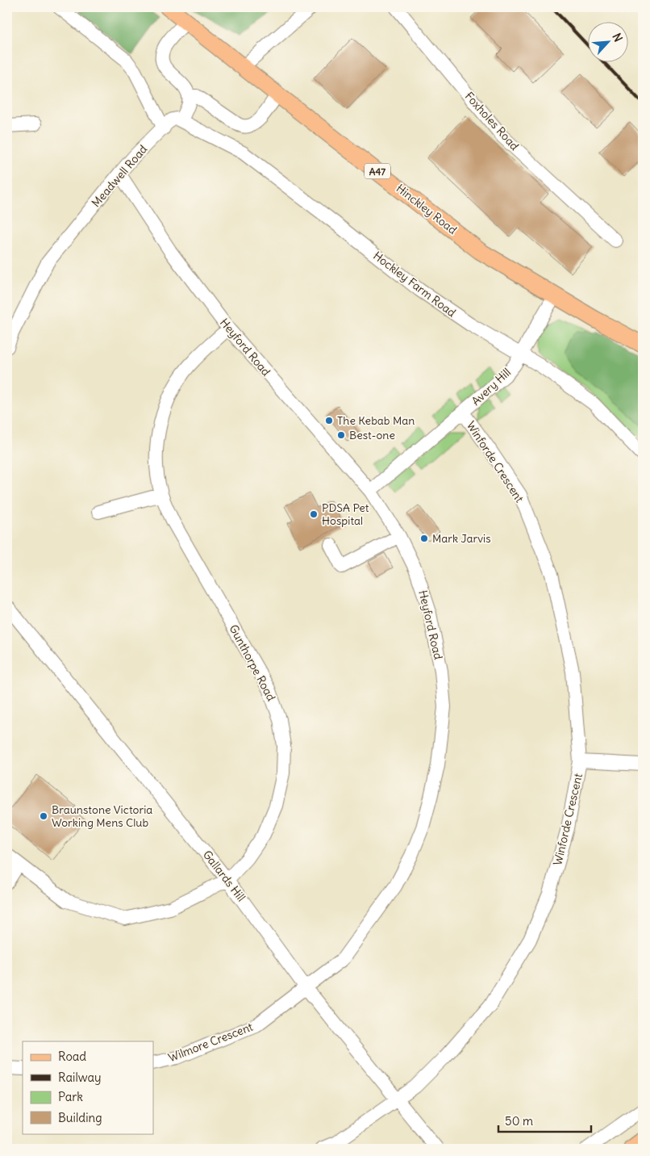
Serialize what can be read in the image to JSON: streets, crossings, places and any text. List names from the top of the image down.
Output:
{
  "streets": {
    "main road": ["A47", "Hinckley Road"],
    "street": [
      "Foxholes Road",
      "Meadwell Road",
      "Hockley Farm Road",
      "Heyford Road",
      "Avery Hill",
      "Winforde Crescent",
      "Gunthorpe Road",
      "Gallards Hill",
      "Wilmore Crescent"
    ]
  },
  "crossings": [
    ["Meadwell Road", "Hockley Farm Road"],
    ["Meadwell Road", "Heyford Road"],
    ["Hinckley Road", "Avery Hill"],
    ["Hockley Farm Road", "Avery Hill"],
    ["Heyford Road", "Avery Hill"],
    ["Heyford Road", "Gunthorpe Road"],
    ["Heyford Road", "Gallards Hill"],
    ["Heyford Road", "Wilmore Crescent"],
    ["Avery Hill", "Winforde Crescent"],
    ["Winforde Crescent", "Gallards Hill"],
    ["Gunthorpe Road", "Gallards Hill"],
    ["Gallards Hill", "Wilmore Crescent"]
  ],
  "places": [
    "The Kebab Man",
    "Best-one",
    "PDSA Pet Hospital",
    "Mark Jarvis",
    "Braunstone Victoria Working Mens Club"
  ],
  "legend": [
    "Road",
    "Railway",
    "Park",
    "Building"
  ],
  "scale_bar": "50 m",
  "north": "top right"
}
